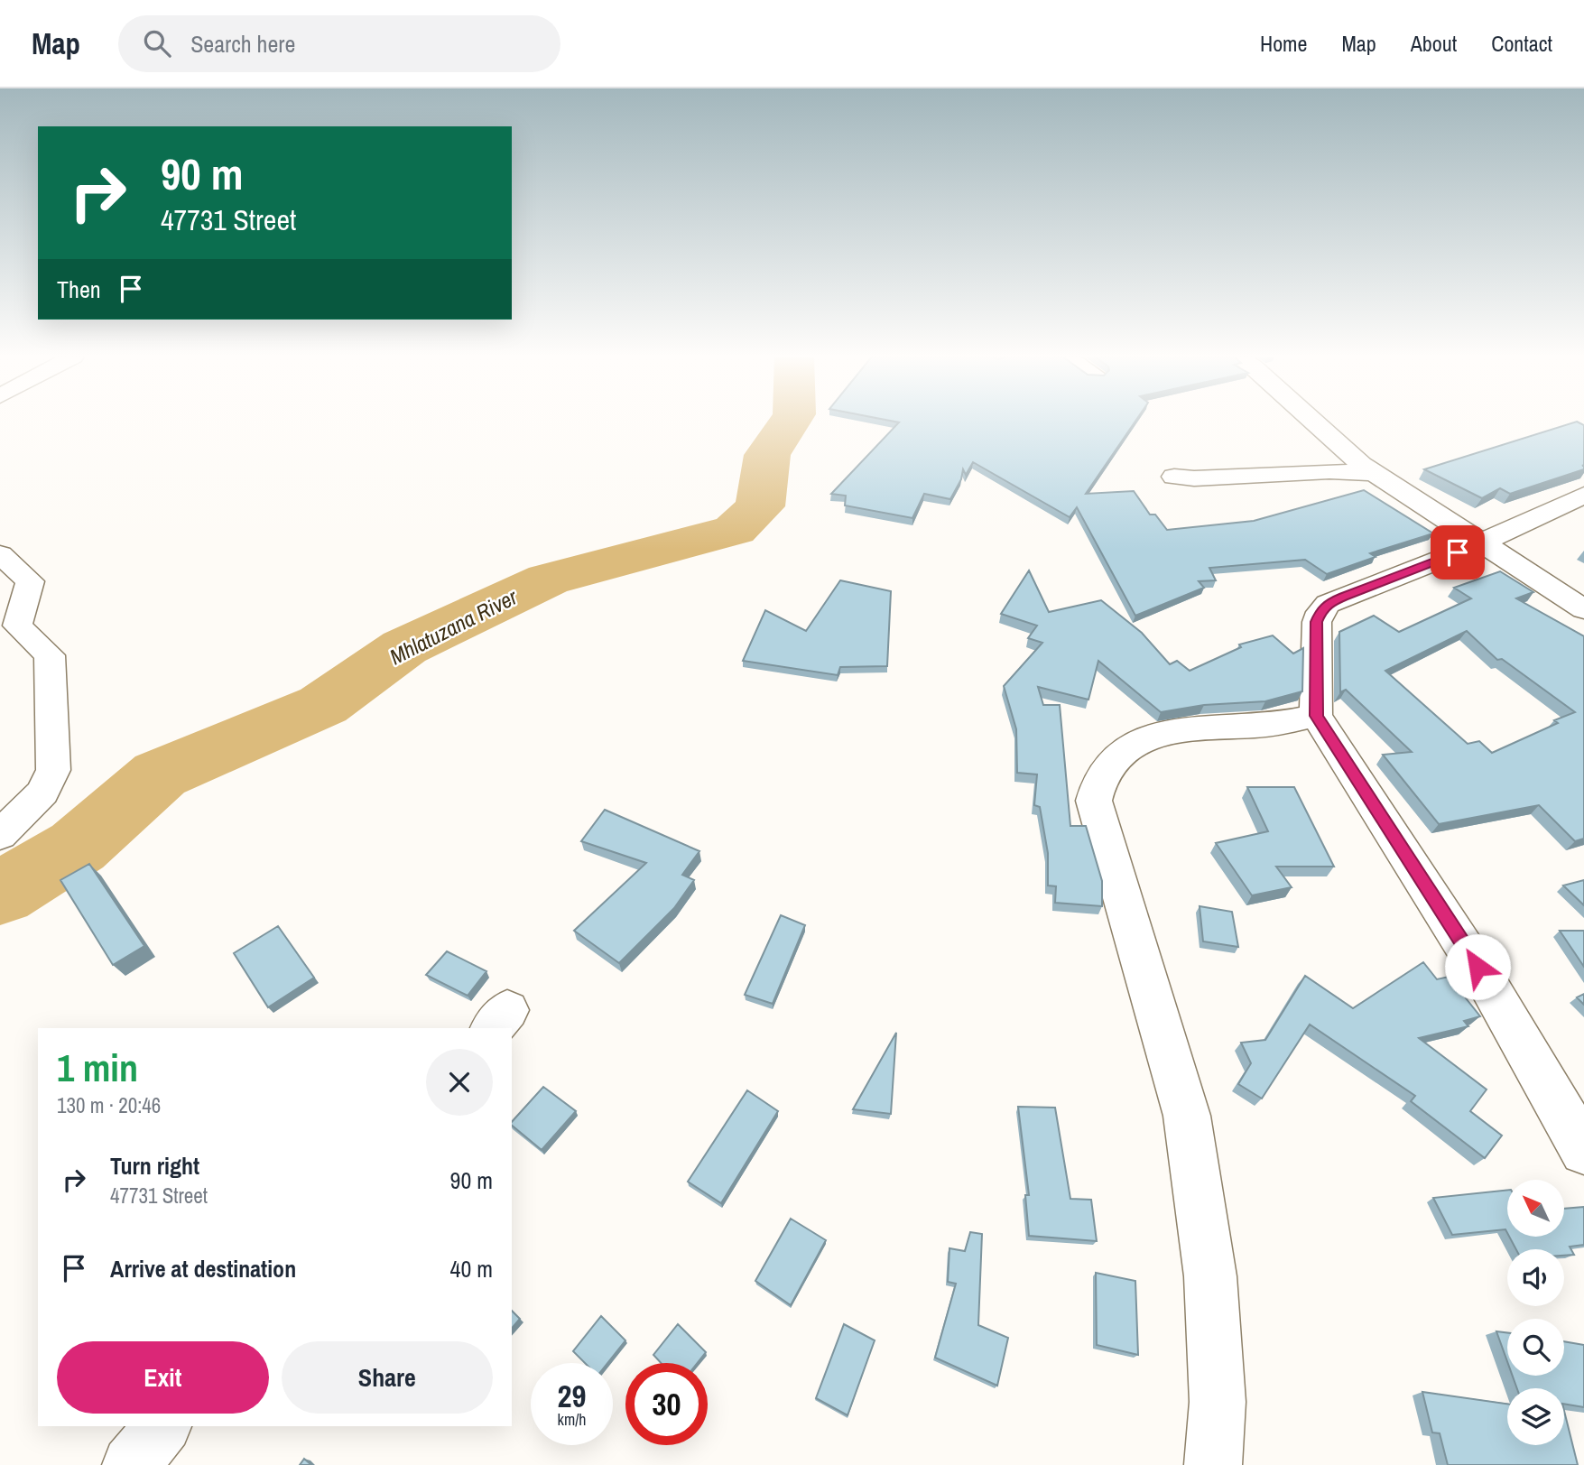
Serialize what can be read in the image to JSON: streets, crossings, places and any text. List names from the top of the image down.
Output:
{
  "water": ["Mhlatuzana River"],
  "north": "top left",
  "page": {
    "header": "Map",
    "search": "Search here",
    "nav": [
      "Home",
      "Map",
      "About",
      "Contact"
    ],
    "turn": ["90 m", "47731 Street"],
    "then": "Then",
    "heading": ["1 min", "130 m · 20:46"],
    "list": [
      {
        "name": "Turn right",
        "note": "47731 Street",
        "value": "90 m"
      },
      {
        "name": "Arrive at destination",
        "value": "40 m"
      }
    ],
    "buttons": ["Exit", "Share"],
    "speed": "29 km/h",
    "limit": "30"
  }
}
